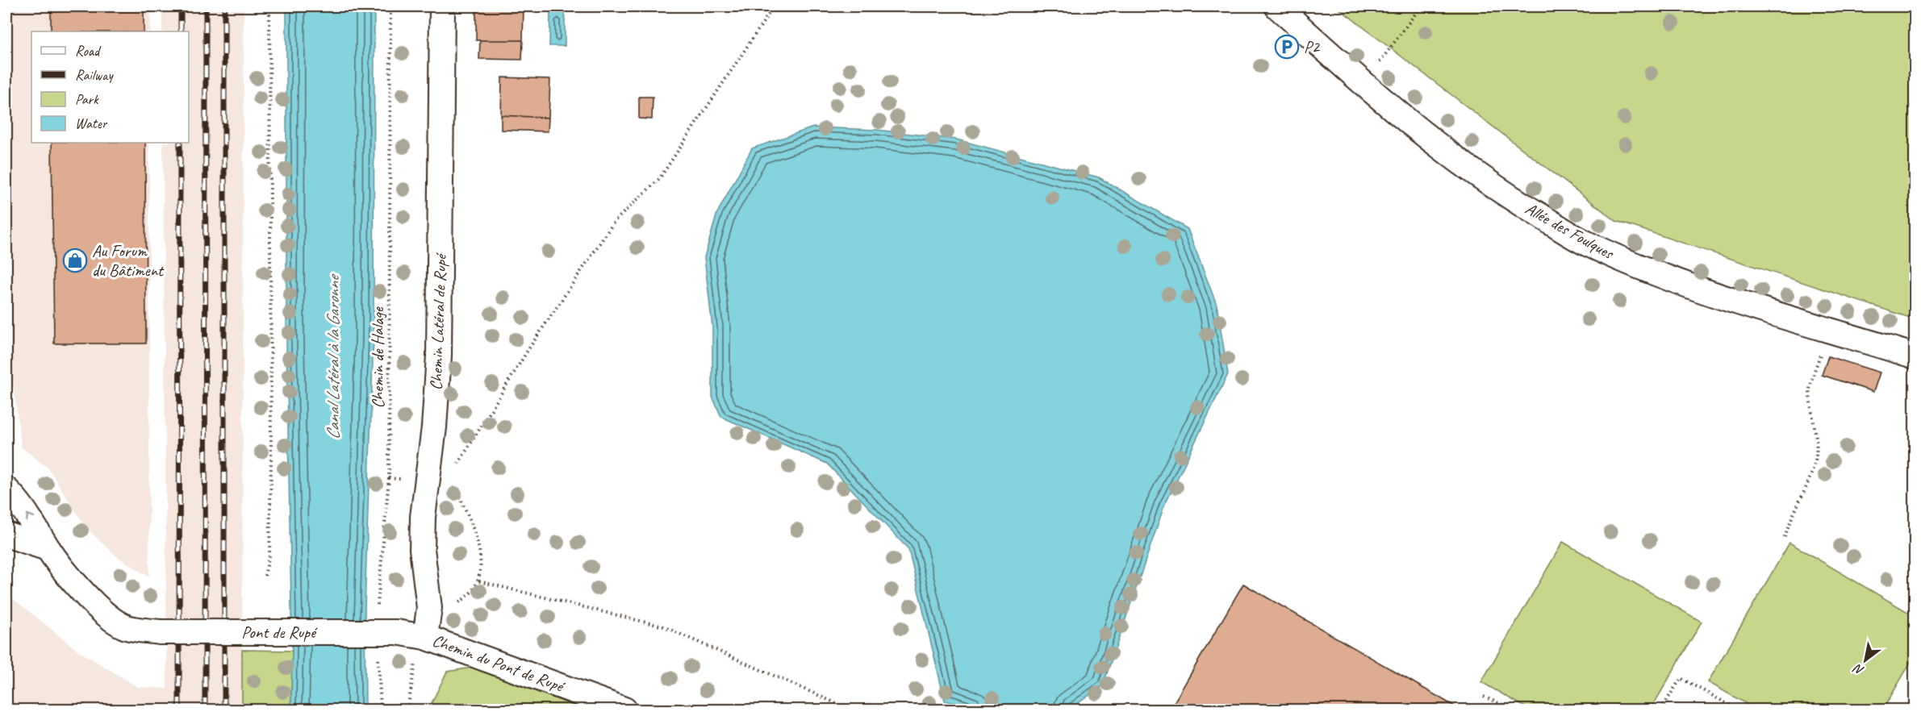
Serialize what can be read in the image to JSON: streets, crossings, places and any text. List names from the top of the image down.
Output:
{
  "streets": {
    "street": [
      "Allée des Foulques",
      "Chemin Latéral de Rupé",
      "Pont de Rupé",
      "Chemin du Pont de Rupé"
    ],
    "path": ["Chemin de Halage"]
  },
  "crossings": [
    ["Chemin Latéral de Rupé", "Chemin du Pont de Rupé"],
    ["Pont de Rupé", "Chemin du Pont de Rupé"]
  ],
  "water": ["Canal Latéral à la Garonne"],
  "places": {
    "parking": ["P2"],
    "shop": ["Au Forum du Bâtiment"]
  },
  "legend": [
    "Road",
    "Railway",
    "Park",
    "Water"
  ],
  "north": "bottom left"
}
